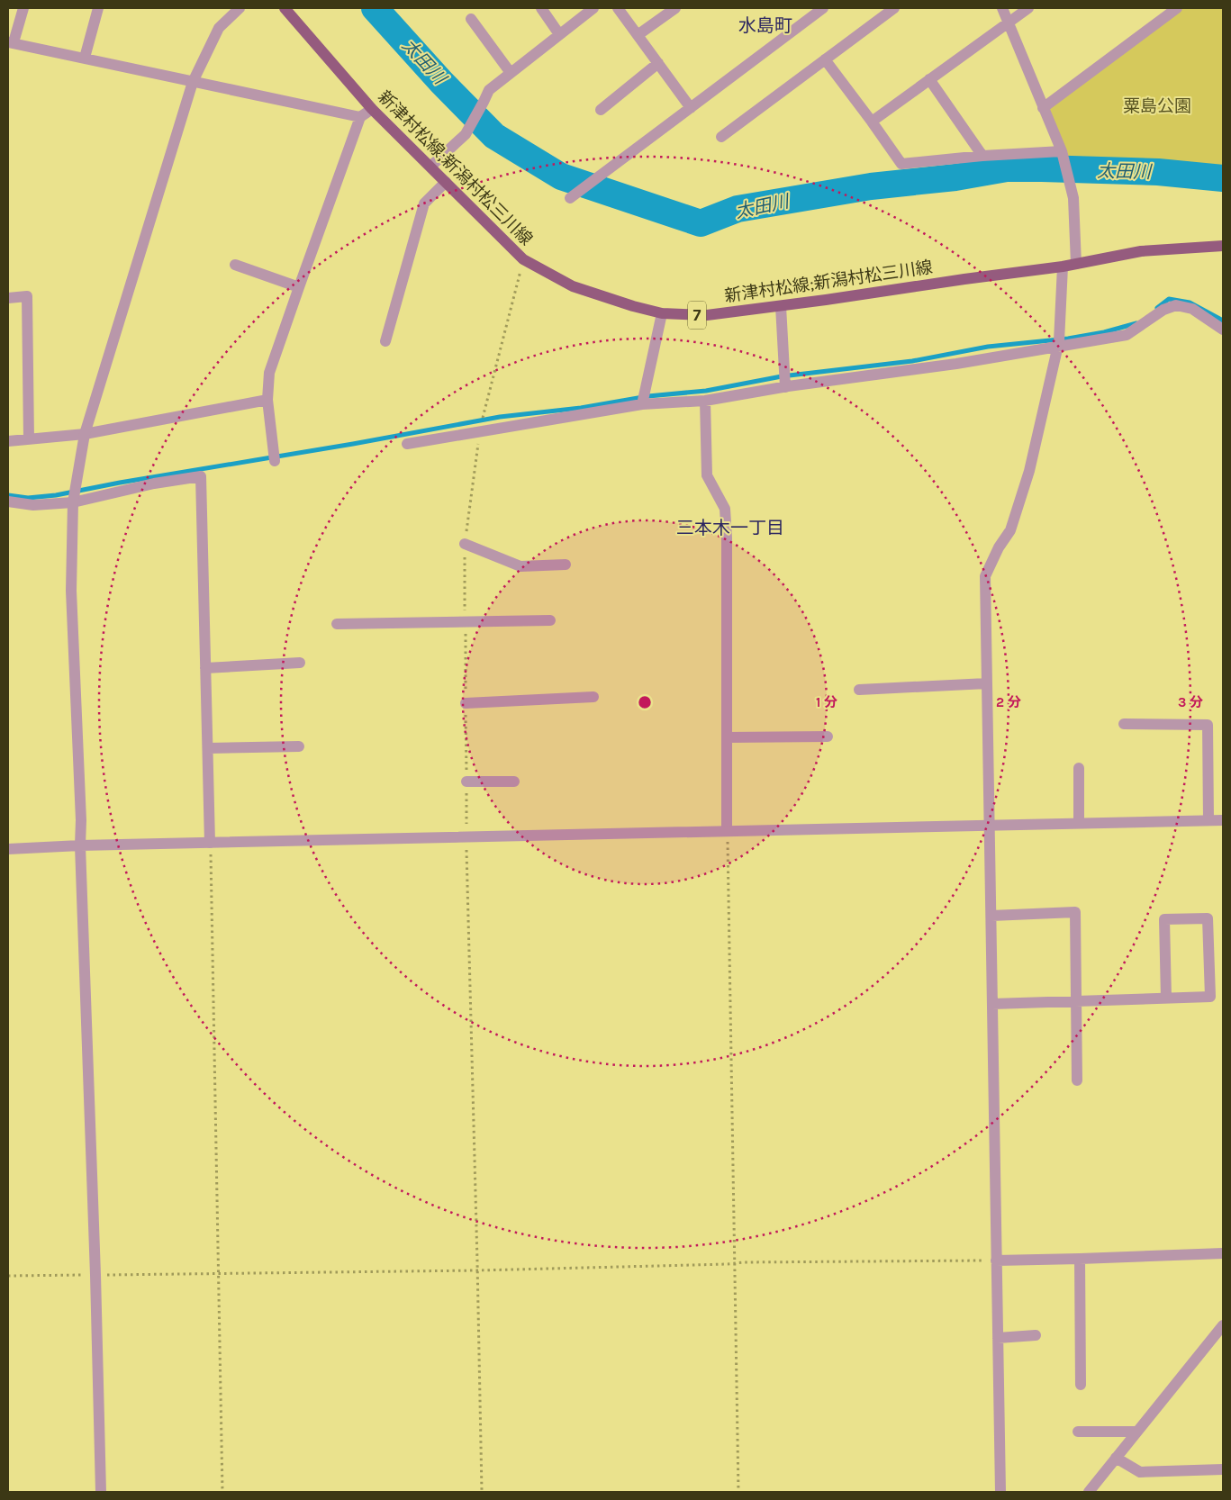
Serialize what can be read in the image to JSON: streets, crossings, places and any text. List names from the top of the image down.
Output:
{
  "streets": {
    "main road": ["新津村松線;新潟村松三川線", "7"]
  },
  "districts": ["水島町", "三本木一丁目"],
  "water": ["太田川"],
  "parks": ["粟島公園"],
  "rings": ["1 分", "2 分", "3 分"]
}
